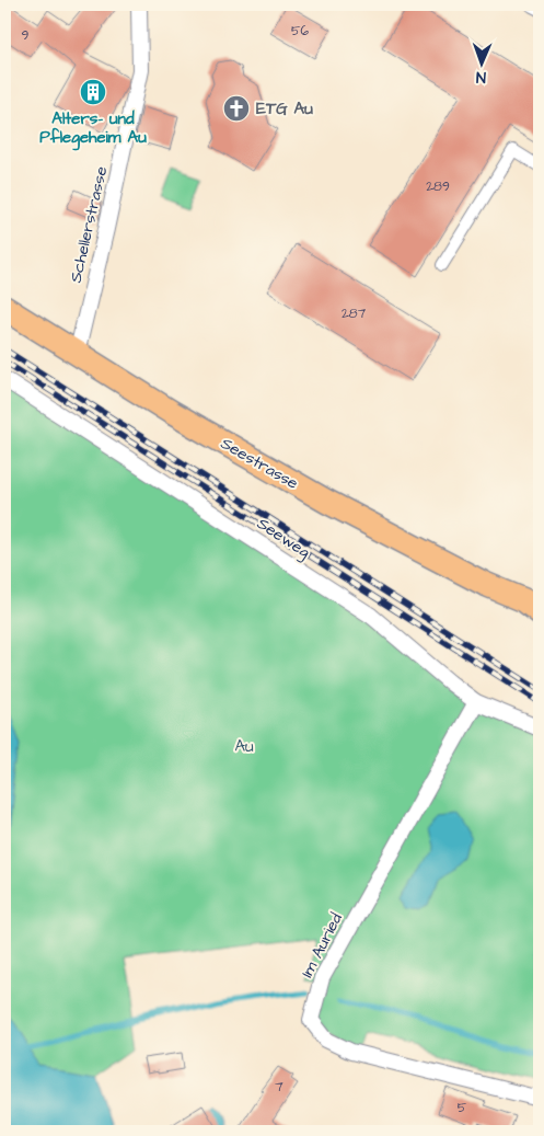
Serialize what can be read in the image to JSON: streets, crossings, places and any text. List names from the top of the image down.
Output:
{
  "streets": {
    "main road": ["Seestrasse"],
    "street": ["Schellerstrasse", "Seeweg", "Im Auried"]
  },
  "crossings": [
    ["Schellerstrasse", "Seestrasse"],
    ["Seeweg", "Im Auried"]
  ],
  "parks": ["Au"],
  "places": {
    "building": ["Alters- und Pflegeheim Au"],
    "church": ["ETG Au"]
  },
  "house_numbers": [
    "56",
    "9",
    "289",
    "287",
    "7",
    "5"
  ],
  "north": "bottom"
}
